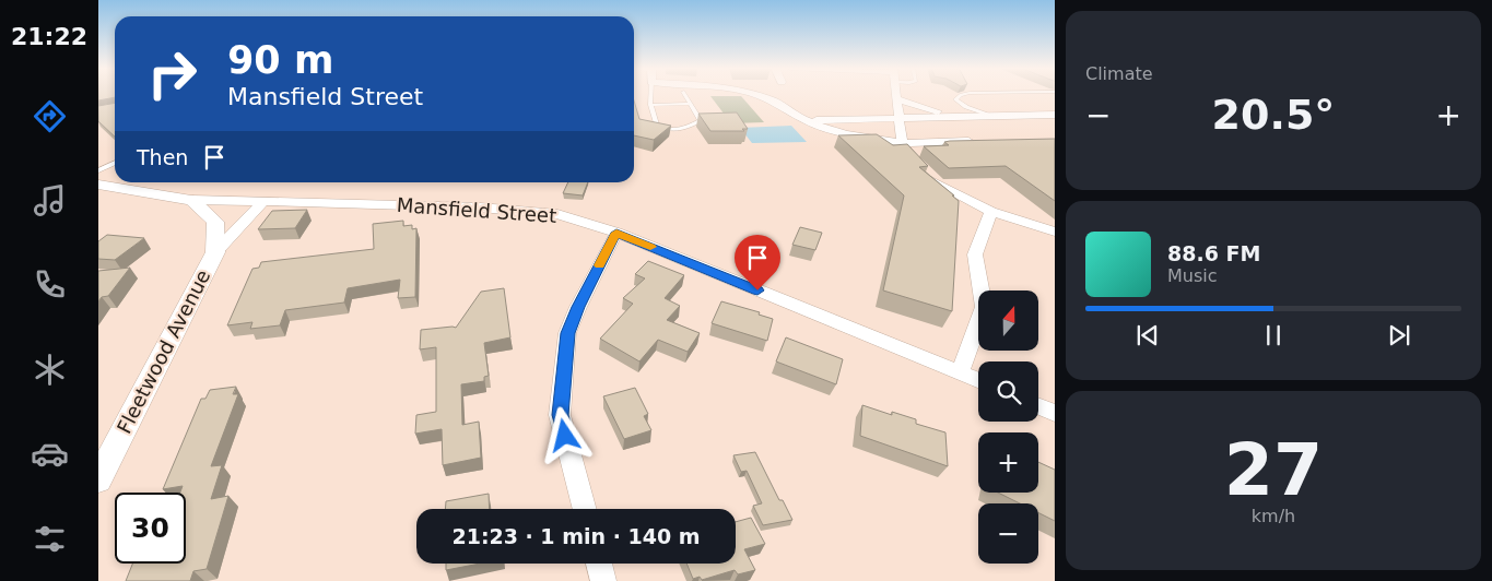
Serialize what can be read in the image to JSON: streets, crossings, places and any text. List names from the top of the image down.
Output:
{
  "streets": {
    "street": ["Mansfield Street", "Fleetwood Avenue"]
  },
  "crossings": [
    ["Mansfield Street", "Fleetwood Avenue"]
  ],
  "north": "top",
  "page": {
    "tabs": "21:22",
    "tile": [
      "Climate",
      ["27", "km/h"]
    ],
    "turn": ["90 m", "Mansfield Street"],
    "heat": ["−", "20.5°", "+"],
    "then": "Then",
    "song": ["88.6 FM", "Music"],
    "map_buttons": ["+", "−"],
    "limit": "30",
    "trip": "21:23 · 1 min · 140 m"
  }
}
